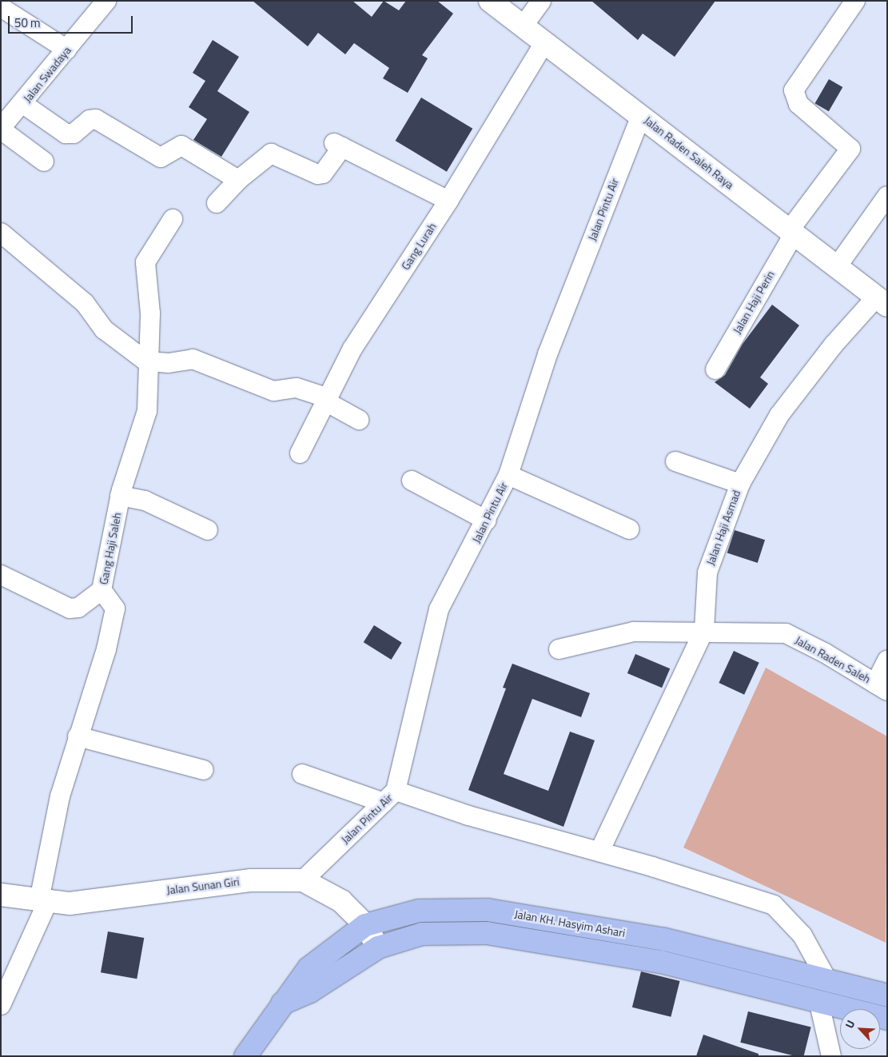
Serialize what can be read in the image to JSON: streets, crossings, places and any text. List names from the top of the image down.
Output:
{
  "streets": {
    "main road": ["Jalan Raden Saleh Raya", "Jalan Sunan Giri", "Jalan KH. Hasyim Ashari"],
    "street": [
      "Jalan Swadaya",
      "Jalan Pintu Air",
      "Gang Lurah",
      "Jalan Haji Perin",
      "Jalan Haji Asmad",
      "Gang Haji Saleh",
      "Jalan Raden Saleh"
    ]
  },
  "crossings": [
    ["Jalan Raden Saleh Raya", "Jalan Pintu Air"],
    ["Jalan Raden Saleh Raya", "Gang Lurah"],
    ["Jalan Raden Saleh Raya", "Jalan Haji Perin"],
    ["Jalan Raden Saleh Raya", "Jalan Haji Asmad"],
    ["Jalan Pintu Air", "Jalan Sunan Giri"],
    ["Jalan Haji Asmad", "Jalan Raden Saleh"],
    ["Gang Haji Saleh", "Jalan Sunan Giri"],
    ["Jalan Sunan Giri", "Jalan KH. Hasyim Ashari"]
  ],
  "scale_bar": "50 m",
  "north": "top left"
}
